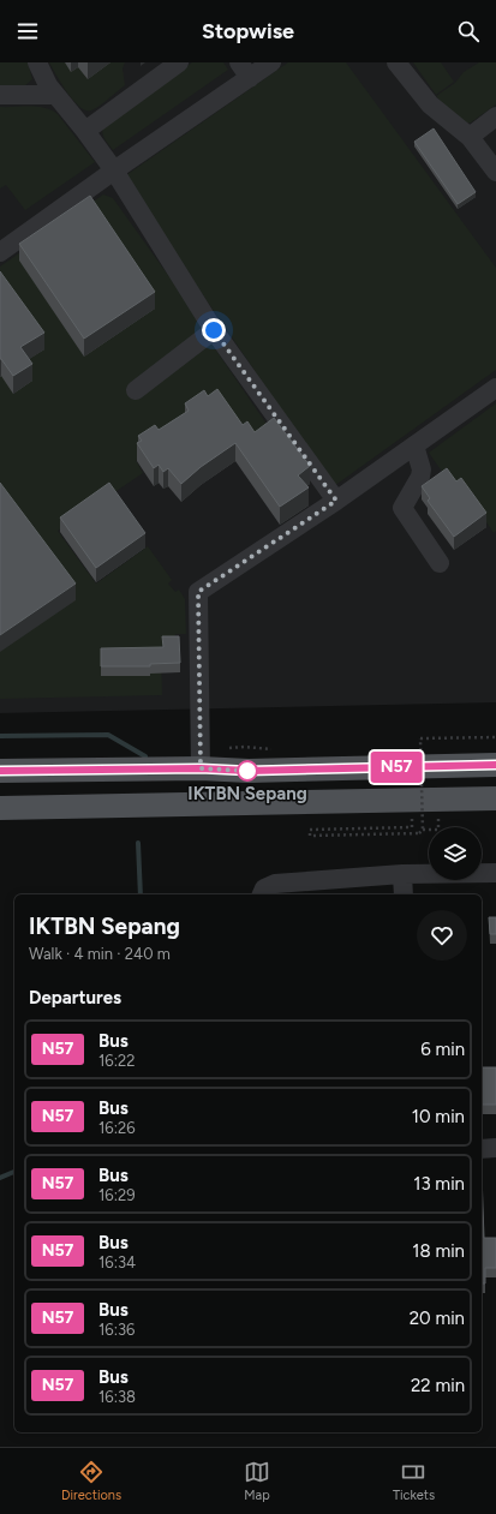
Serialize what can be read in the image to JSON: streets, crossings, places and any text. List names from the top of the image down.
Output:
{
  "places": ["IKTBN Sepang"],
  "lines": ["bus line N57"],
  "page": {
    "header": "Stopwise",
    "on_map": "N57",
    "heading": [
      ["IKTBN Sepang", "Walk · 4 min · 240 m"],
      "Departures"
    ],
    "list": [
      {
        "mark": "N57",
        "name": "Bus",
        "note": "16:22",
        "value": "6 min"
      },
      {
        "mark": "N57",
        "name": "Bus",
        "note": "16:26",
        "value": "10 min"
      },
      {
        "mark": "N57",
        "name": "Bus",
        "note": "16:29",
        "value": "13 min"
      },
      {
        "mark": "N57",
        "name": "Bus",
        "note": "16:34",
        "value": "18 min"
      },
      {
        "mark": "N57",
        "name": "Bus",
        "note": "16:36",
        "value": "20 min"
      },
      {
        "mark": "N57",
        "name": "Bus",
        "note": "16:38",
        "value": "22 min"
      }
    ],
    "tabs": ["Directions", "Map", "Tickets"]
  }
}
